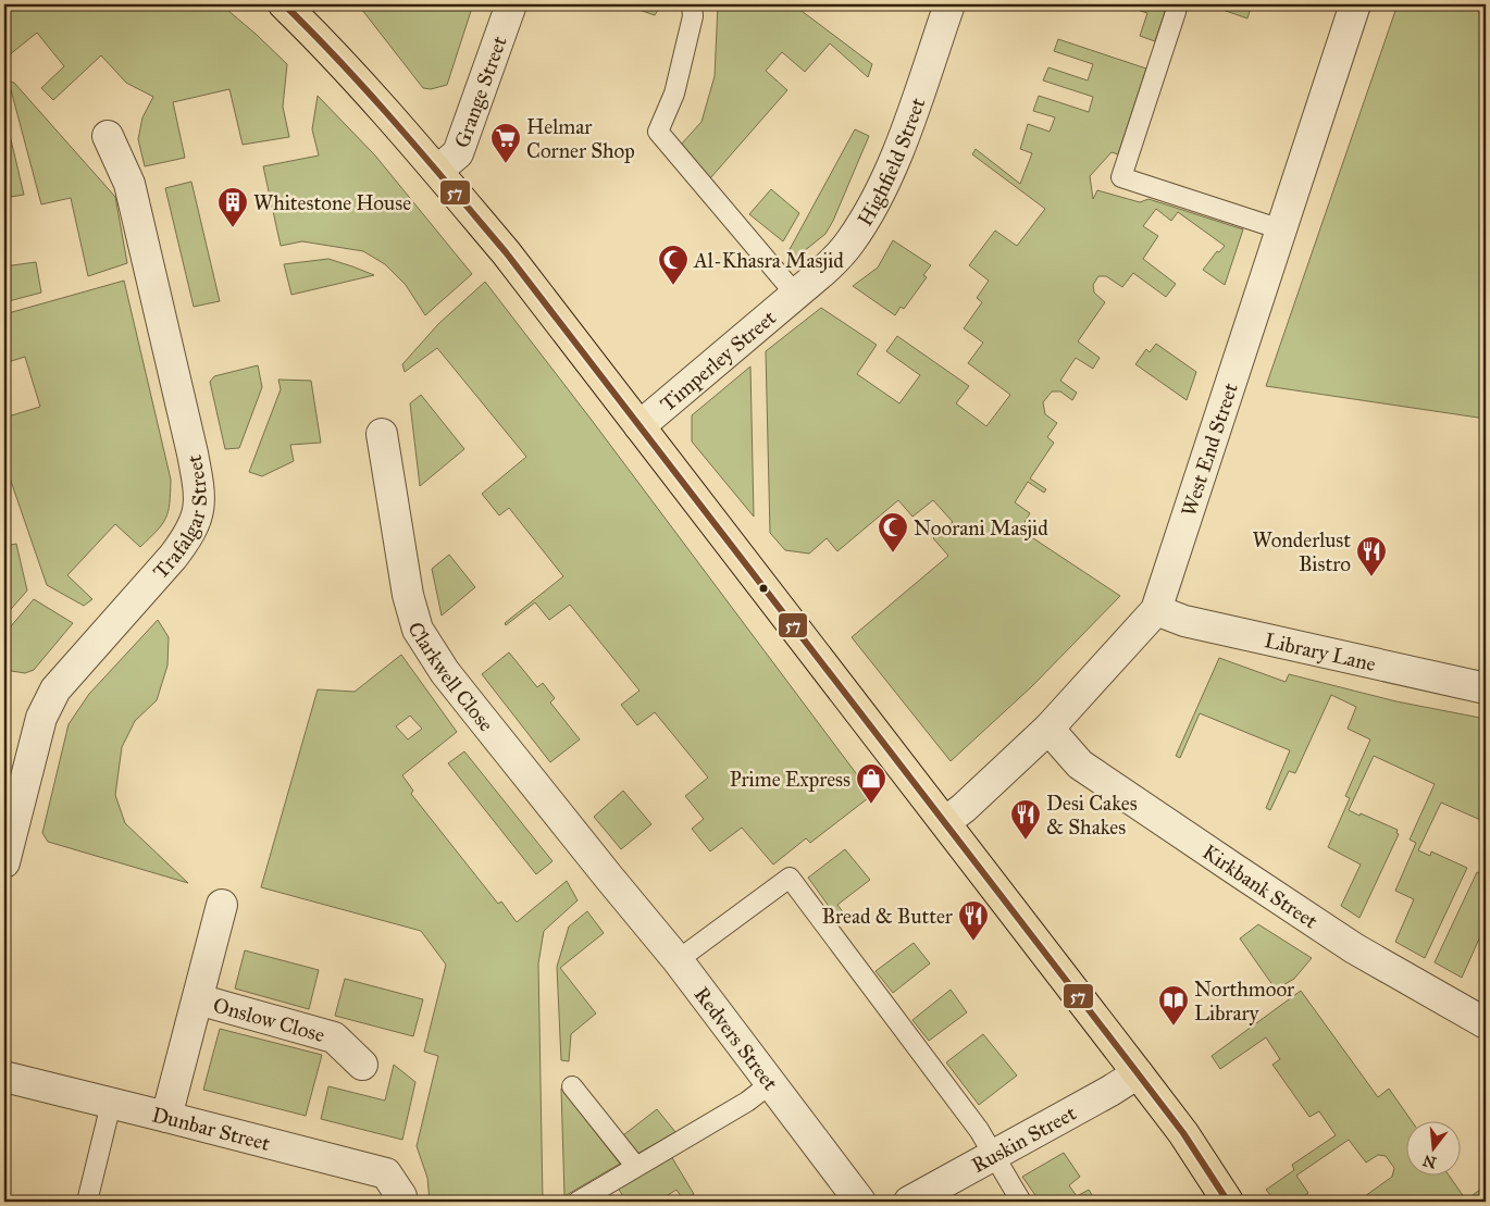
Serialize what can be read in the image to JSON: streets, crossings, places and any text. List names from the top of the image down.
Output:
{
  "streets": {
    "street": [
      "Grange Street",
      "Highfield Street",
      "Timperley Street",
      "West End Street",
      "Trafalgar Street",
      "Library Lane",
      "Clarkwell Close",
      "Kirkbank Street",
      "Onslow Close",
      "Redvers Street",
      "Dunbar Street",
      "Ruskin Street"
    ]
  },
  "crossings": [
    ["Highfield Street", "Timperley Street"],
    ["West End Street", "Library Lane"],
    ["West End Street", "Kirkbank Street"],
    ["Clarkwell Close", "Redvers Street"],
    ["Onslow Close", "Dunbar Street"]
  ],
  "places": {
    "supermarket": ["Helmar Corner Shop"],
    "building": ["Whitestone House"],
    "mosque": ["Al-Khasra Masjid", "Noorani Masjid"],
    "restaurant": ["Wonderlust Bistro", "Desi Cakes & Shakes", "Bread & Butter"],
    "shop": ["Prime Express"],
    "library": ["Northmoor Library"]
  },
  "lines": ["transit line 57"],
  "north": "bottom"
}
